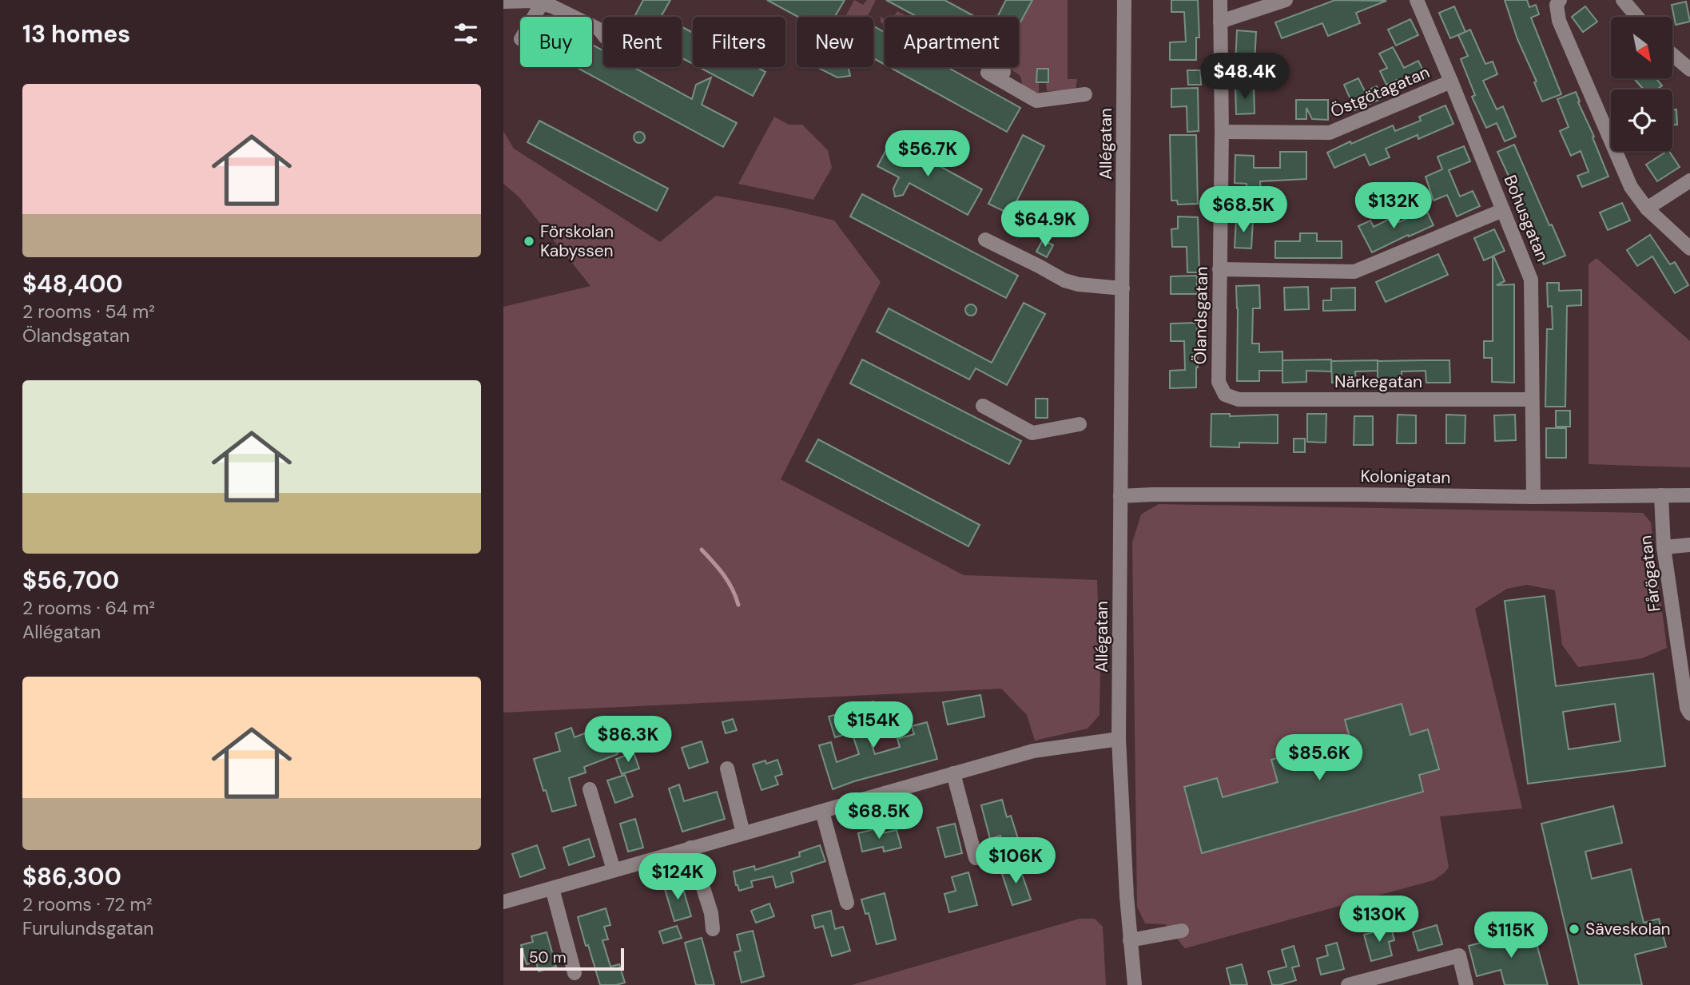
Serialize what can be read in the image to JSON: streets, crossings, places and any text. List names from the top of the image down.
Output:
{
  "streets": {
    "street": [
      "Östgötagatan",
      "Allégatan",
      "Bohusgatan",
      "Ölandsgatan",
      "Närkegatan",
      "Kolonigatan",
      "Fårögatan"
    ]
  },
  "crossings": [
    ["Östgötagatan", "Bohusgatan"],
    ["Östgötagatan", "Ölandsgatan"],
    ["Allégatan", "Kolonigatan"],
    ["Bohusgatan", "Närkegatan"],
    ["Bohusgatan", "Kolonigatan"],
    ["Ölandsgatan", "Närkegatan"],
    ["Kolonigatan", "Fårögatan"]
  ],
  "places": ["Förskolan Kabyssen", "Säveskolan"],
  "scale_bar": "50 m",
  "north": "bottom right",
  "page": {
    "heading": "13 homes",
    "chip": [
      "Buy",
      "Rent",
      "Filters",
      "New",
      "Apartment"
    ],
    "price": [
      "$48.4K",
      "$56.7K",
      "$132K",
      "$68.5K",
      "$64.9K",
      "$154K",
      "$86.3K",
      "$85.6K",
      "$68.5K",
      "$106K",
      "$124K",
      "$130K",
      "$115K"
    ],
    "list": [
      {
        "name": "$48,400",
        "note": "2 rooms · 54 m² · Ölandsgatan"
      },
      {
        "name": "$56,700",
        "note": "2 rooms · 64 m² · Allégatan"
      },
      {
        "name": "$86,300",
        "note": "2 rooms · 72 m² · Furulundsgatan"
      }
    ],
    "scale": "50 m"
  }
}
